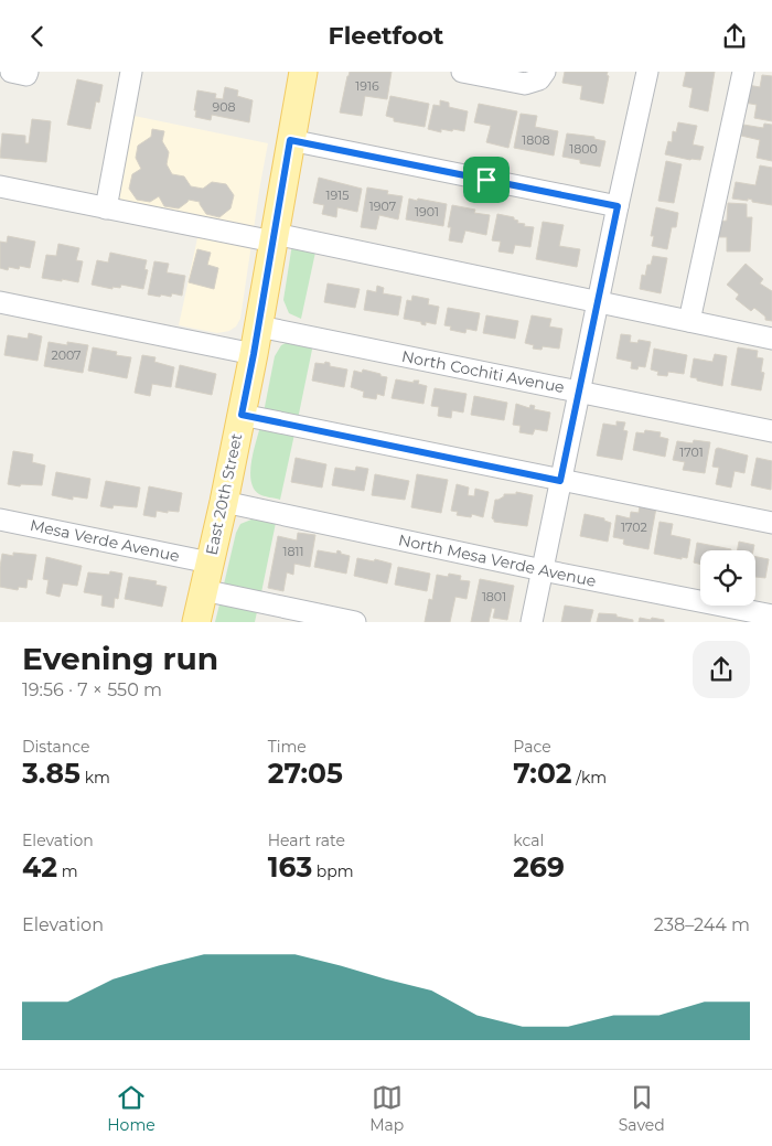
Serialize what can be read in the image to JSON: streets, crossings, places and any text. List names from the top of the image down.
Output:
{
  "streets": {
    "main road": ["East 20th Street"],
    "street": ["North Cochiti Avenue", "Mesa Verde Avenue", "North Mesa Verde Avenue"]
  },
  "crossings": [
    ["North Cochiti Avenue", "East 20th Street"],
    ["East 20th Street", "Mesa Verde Avenue"],
    ["East 20th Street", "North Mesa Verde Avenue"]
  ],
  "house_numbers": [
    "1916",
    "908",
    "1808",
    "1800",
    "1915",
    "1907",
    "1901",
    "2007",
    "1701",
    "1702",
    "1811",
    "1801"
  ],
  "page": {
    "header": "Fleetfoot",
    "heading": ["Evening run", "19:56 · 7 × 550 m"],
    "stats": [
      ["Distance", "3.85 km"],
      ["Time", "27:05"],
      ["Pace", "7:02 /km"],
      ["Elevation", "42 m"],
      ["Heart rate", "163 bpm"],
      ["kcal", "269"]
    ],
    "chart": ["Elevation", "238–244 m"],
    "tabs": ["Home", "Map", "Saved"]
  }
}
